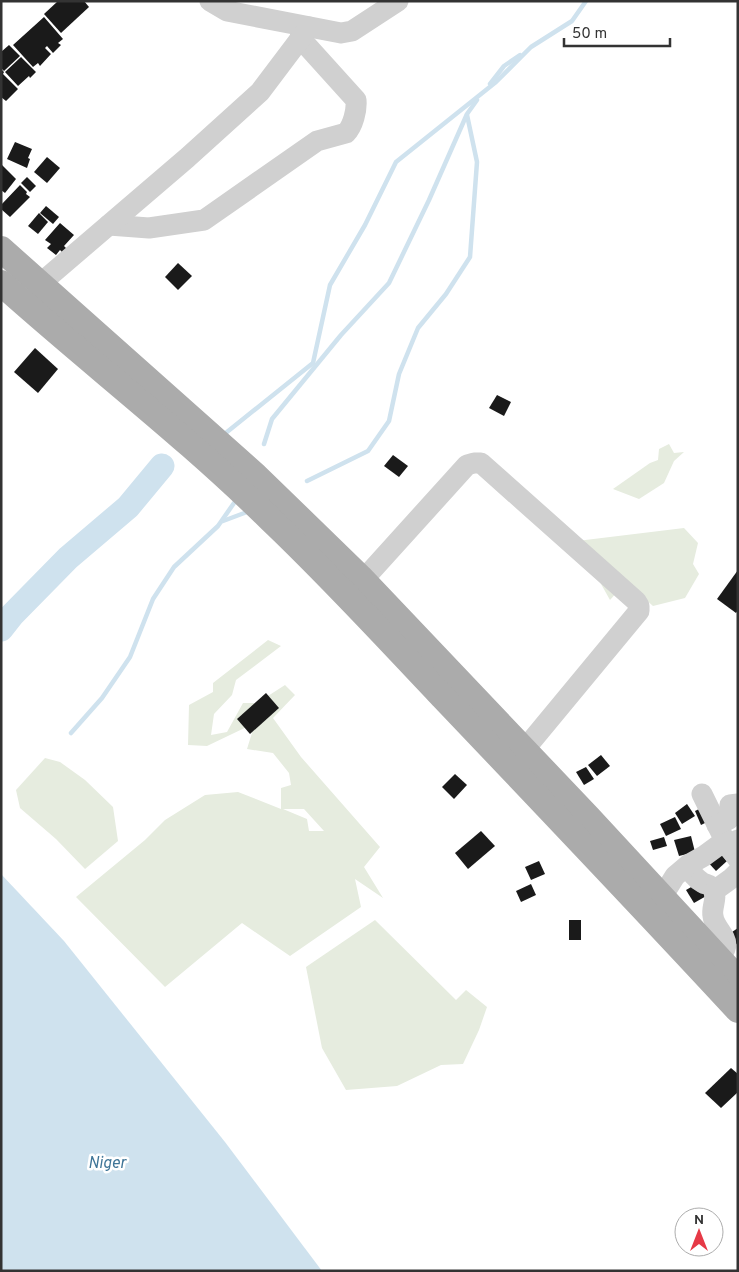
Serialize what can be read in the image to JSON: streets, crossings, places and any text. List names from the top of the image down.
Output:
{
  "water": ["Niger"],
  "scale_bar": "50 m",
  "north": "top"
}
